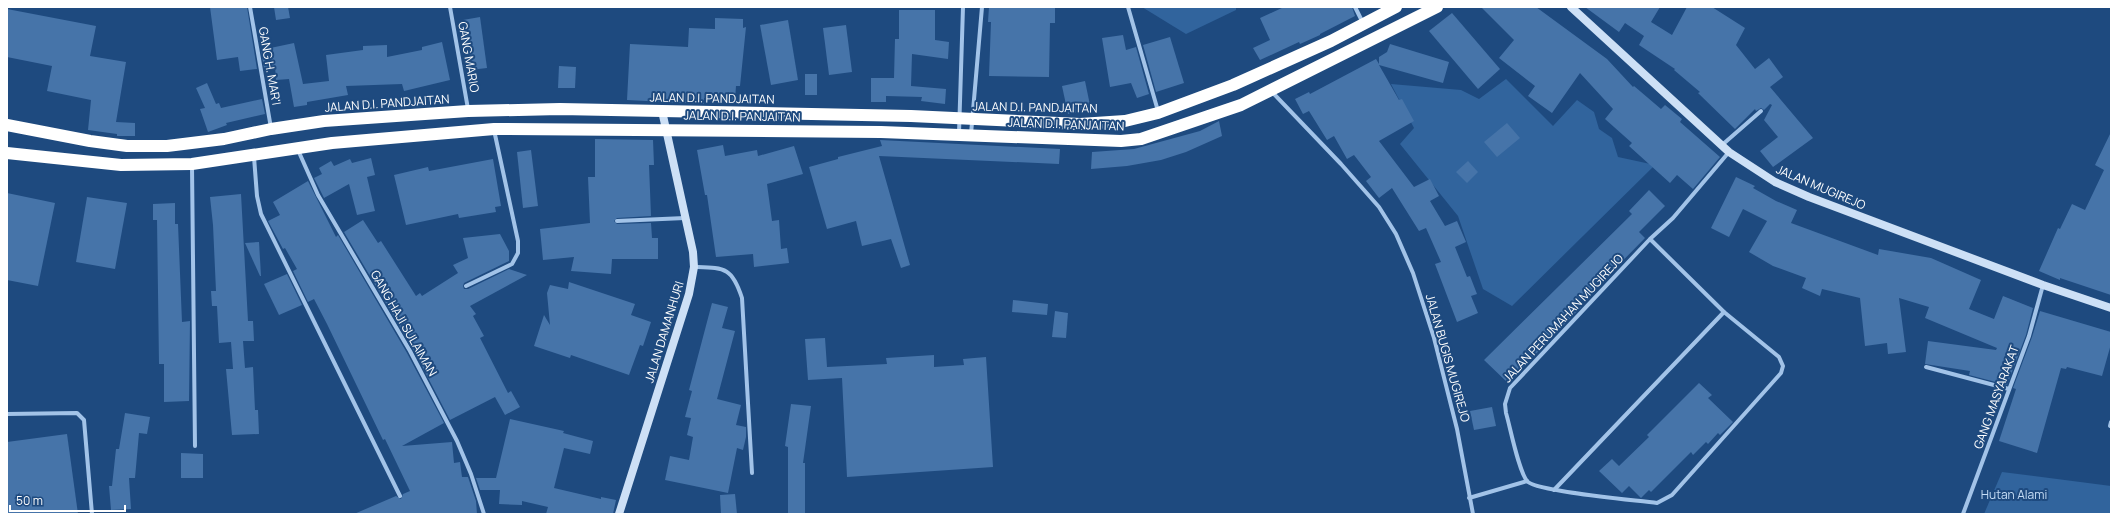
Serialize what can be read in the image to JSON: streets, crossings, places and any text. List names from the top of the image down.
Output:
{
  "streets": {
    "highway": ["JALAN D.I. PANDJAITAN", "JALAN D.I. PANJAITAN"],
    "street": [
      "GANG MARIO",
      "GANG H. MAR'I",
      "JALAN MUGIREJO",
      "JALAN PERUMAHAN MUGIREJO",
      "GANG HAJI SULAIMAN",
      "JALAN DAMANHURI",
      "JALAN BUGIS MUGIREJO",
      "GANG MASYARAKAT"
    ]
  },
  "crossings": [
    ["GANG MARIO", "JALAN D.I. PANDJAITAN"],
    ["GANG H. MAR'I", "JALAN D.I. PANDJAITAN"],
    ["JALAN D.I. PANDJAITAN", "JALAN DAMANHURI"],
    ["JALAN D.I. PANJAITAN", "JALAN DAMANHURI"],
    ["JALAN D.I. PANJAITAN", "JALAN BUGIS MUGIREJO"],
    ["JALAN MUGIREJO", "JALAN PERUMAHAN MUGIREJO"],
    ["JALAN MUGIREJO", "GANG MASYARAKAT"]
  ],
  "parks": ["Hutan Alami"],
  "scale_bar": "50 m"
}
